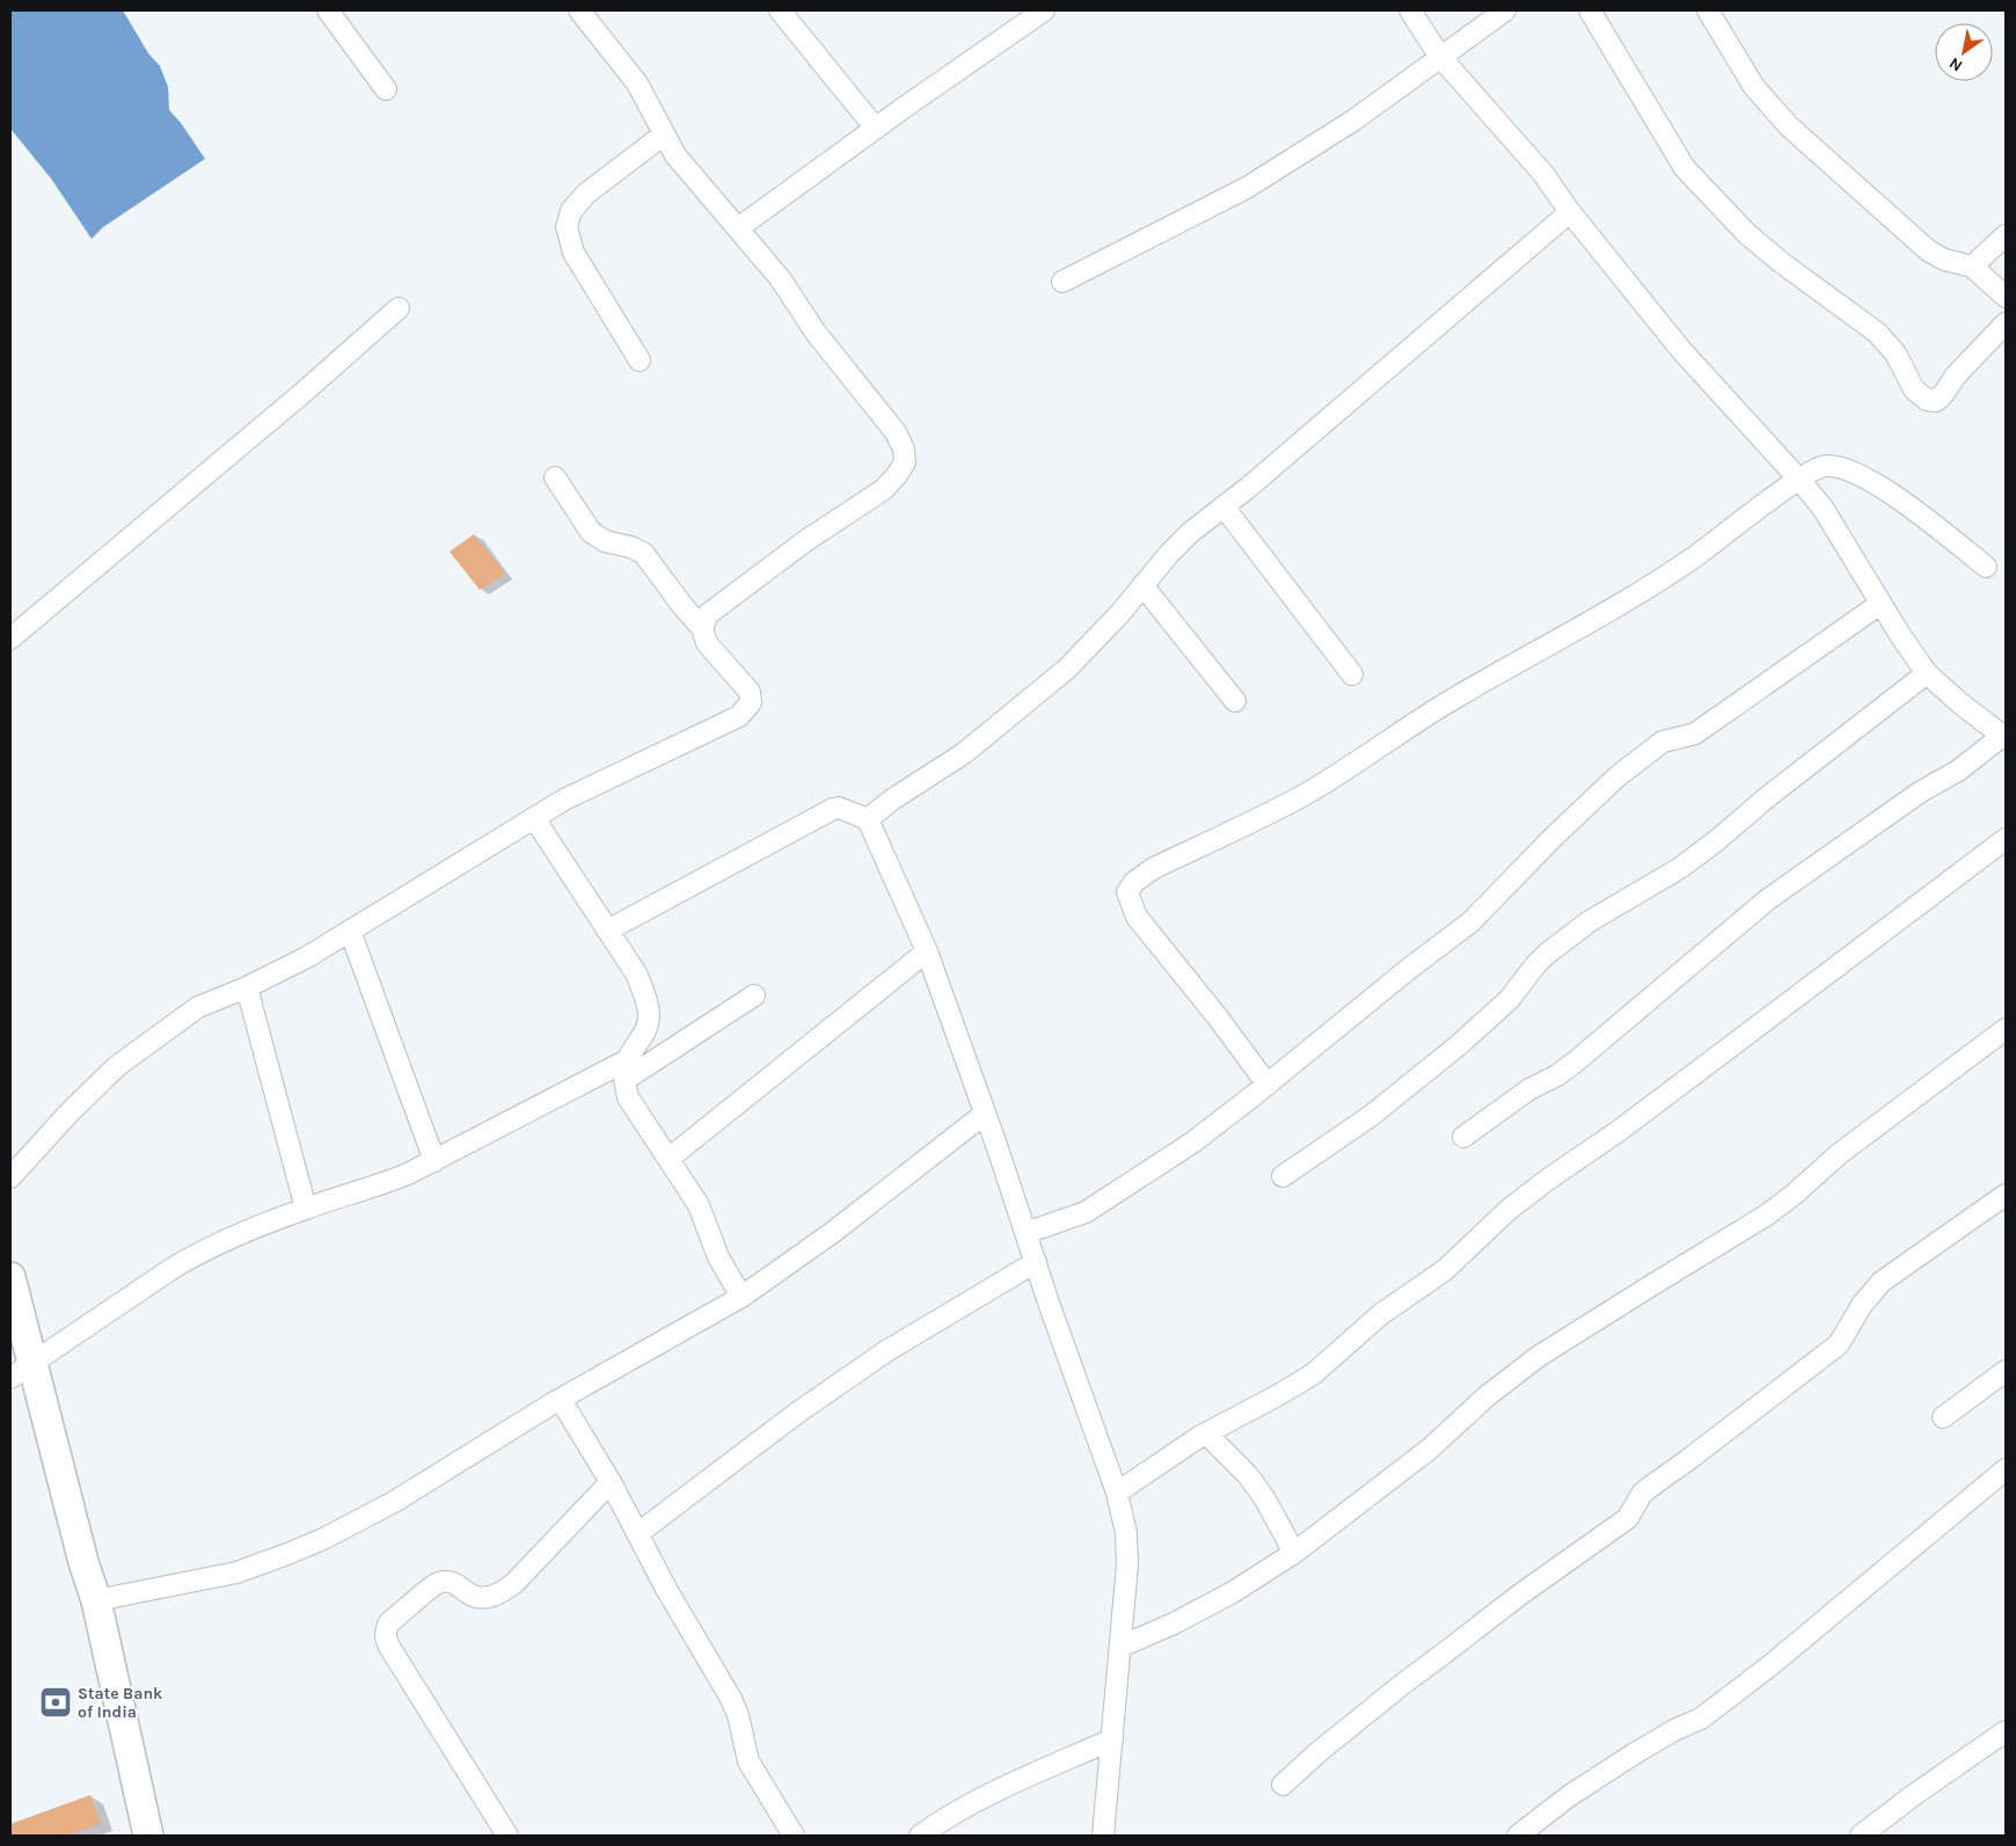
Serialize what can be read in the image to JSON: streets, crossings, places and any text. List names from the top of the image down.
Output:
{
  "places": {
    "bank": ["State Bank of India"]
  },
  "north": "bottom left"
}
